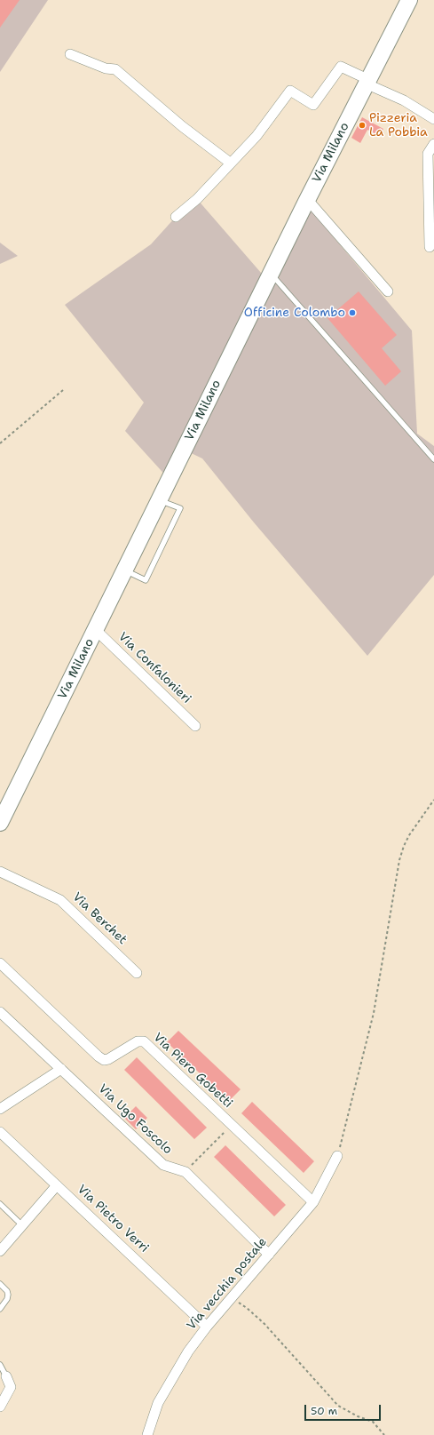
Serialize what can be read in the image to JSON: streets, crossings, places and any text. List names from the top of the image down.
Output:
{
  "streets": {
    "main road": ["Via Milano"],
    "street": [
      "Via Confalonieri",
      "Via Berchet",
      "Via Piero Gobetti",
      "Via Ugo Foscolo",
      "Via Pietro Verri",
      "Via vecchia postale"
    ]
  },
  "crossings": [
    ["Via Milano", "Via Confalonieri"],
    ["Via Piero Gobetti", "Via vecchia postale"],
    ["Via Ugo Foscolo", "Via vecchia postale"],
    ["Via Pietro Verri", "Via vecchia postale"]
  ],
  "places": ["Pizzeria La Pobbia", "Officine Colombo"],
  "scale_bar": "50 m"
}
